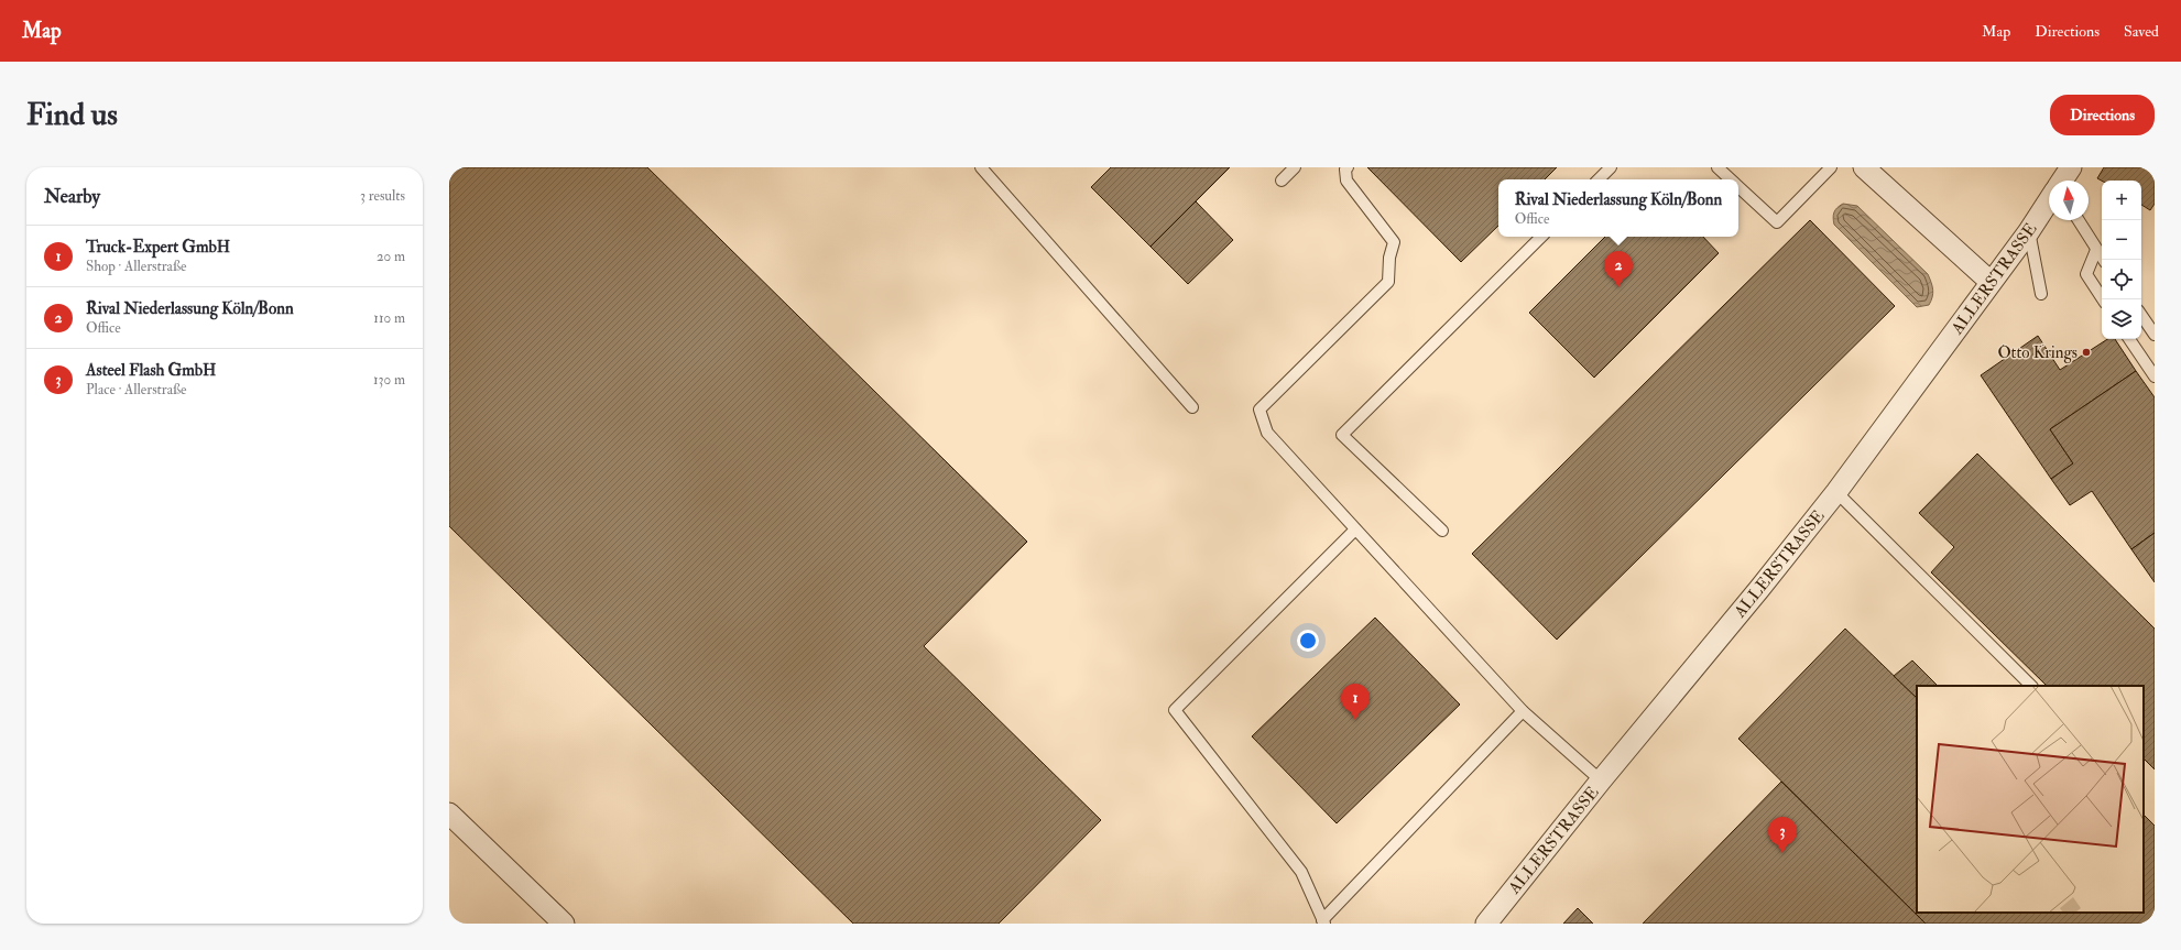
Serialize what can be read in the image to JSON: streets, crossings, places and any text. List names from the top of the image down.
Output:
{
  "streets": {
    "street": ["ALLERSTRASSE"]
  },
  "places": ["Otto Krings"],
  "north": "top",
  "page": {
    "header": "Map",
    "nav": ["Map", "Directions", "Saved"],
    "buttons": "Directions",
    "title": "Find us",
    "heading": ["Nearby", "3 results"],
    "popup": ["Rival Niederlassung Köln/Bonn", "Office"],
    "map_buttons": ["+", "−"],
    "list": [
      {
        "mark": "1",
        "name": "Truck-Expert GmbH",
        "note": "Shop · Allerstraße",
        "value": "20 m"
      },
      {
        "mark": "2",
        "name": "Rival Niederlassung Köln/Bonn",
        "note": "Office",
        "value": "110 m"
      },
      {
        "mark": "3",
        "name": "Asteel Flash GmbH",
        "note": "Place · Allerstraße",
        "value": "130 m"
      }
    ],
    "pins": ["2", "1", "3"]
  }
}
